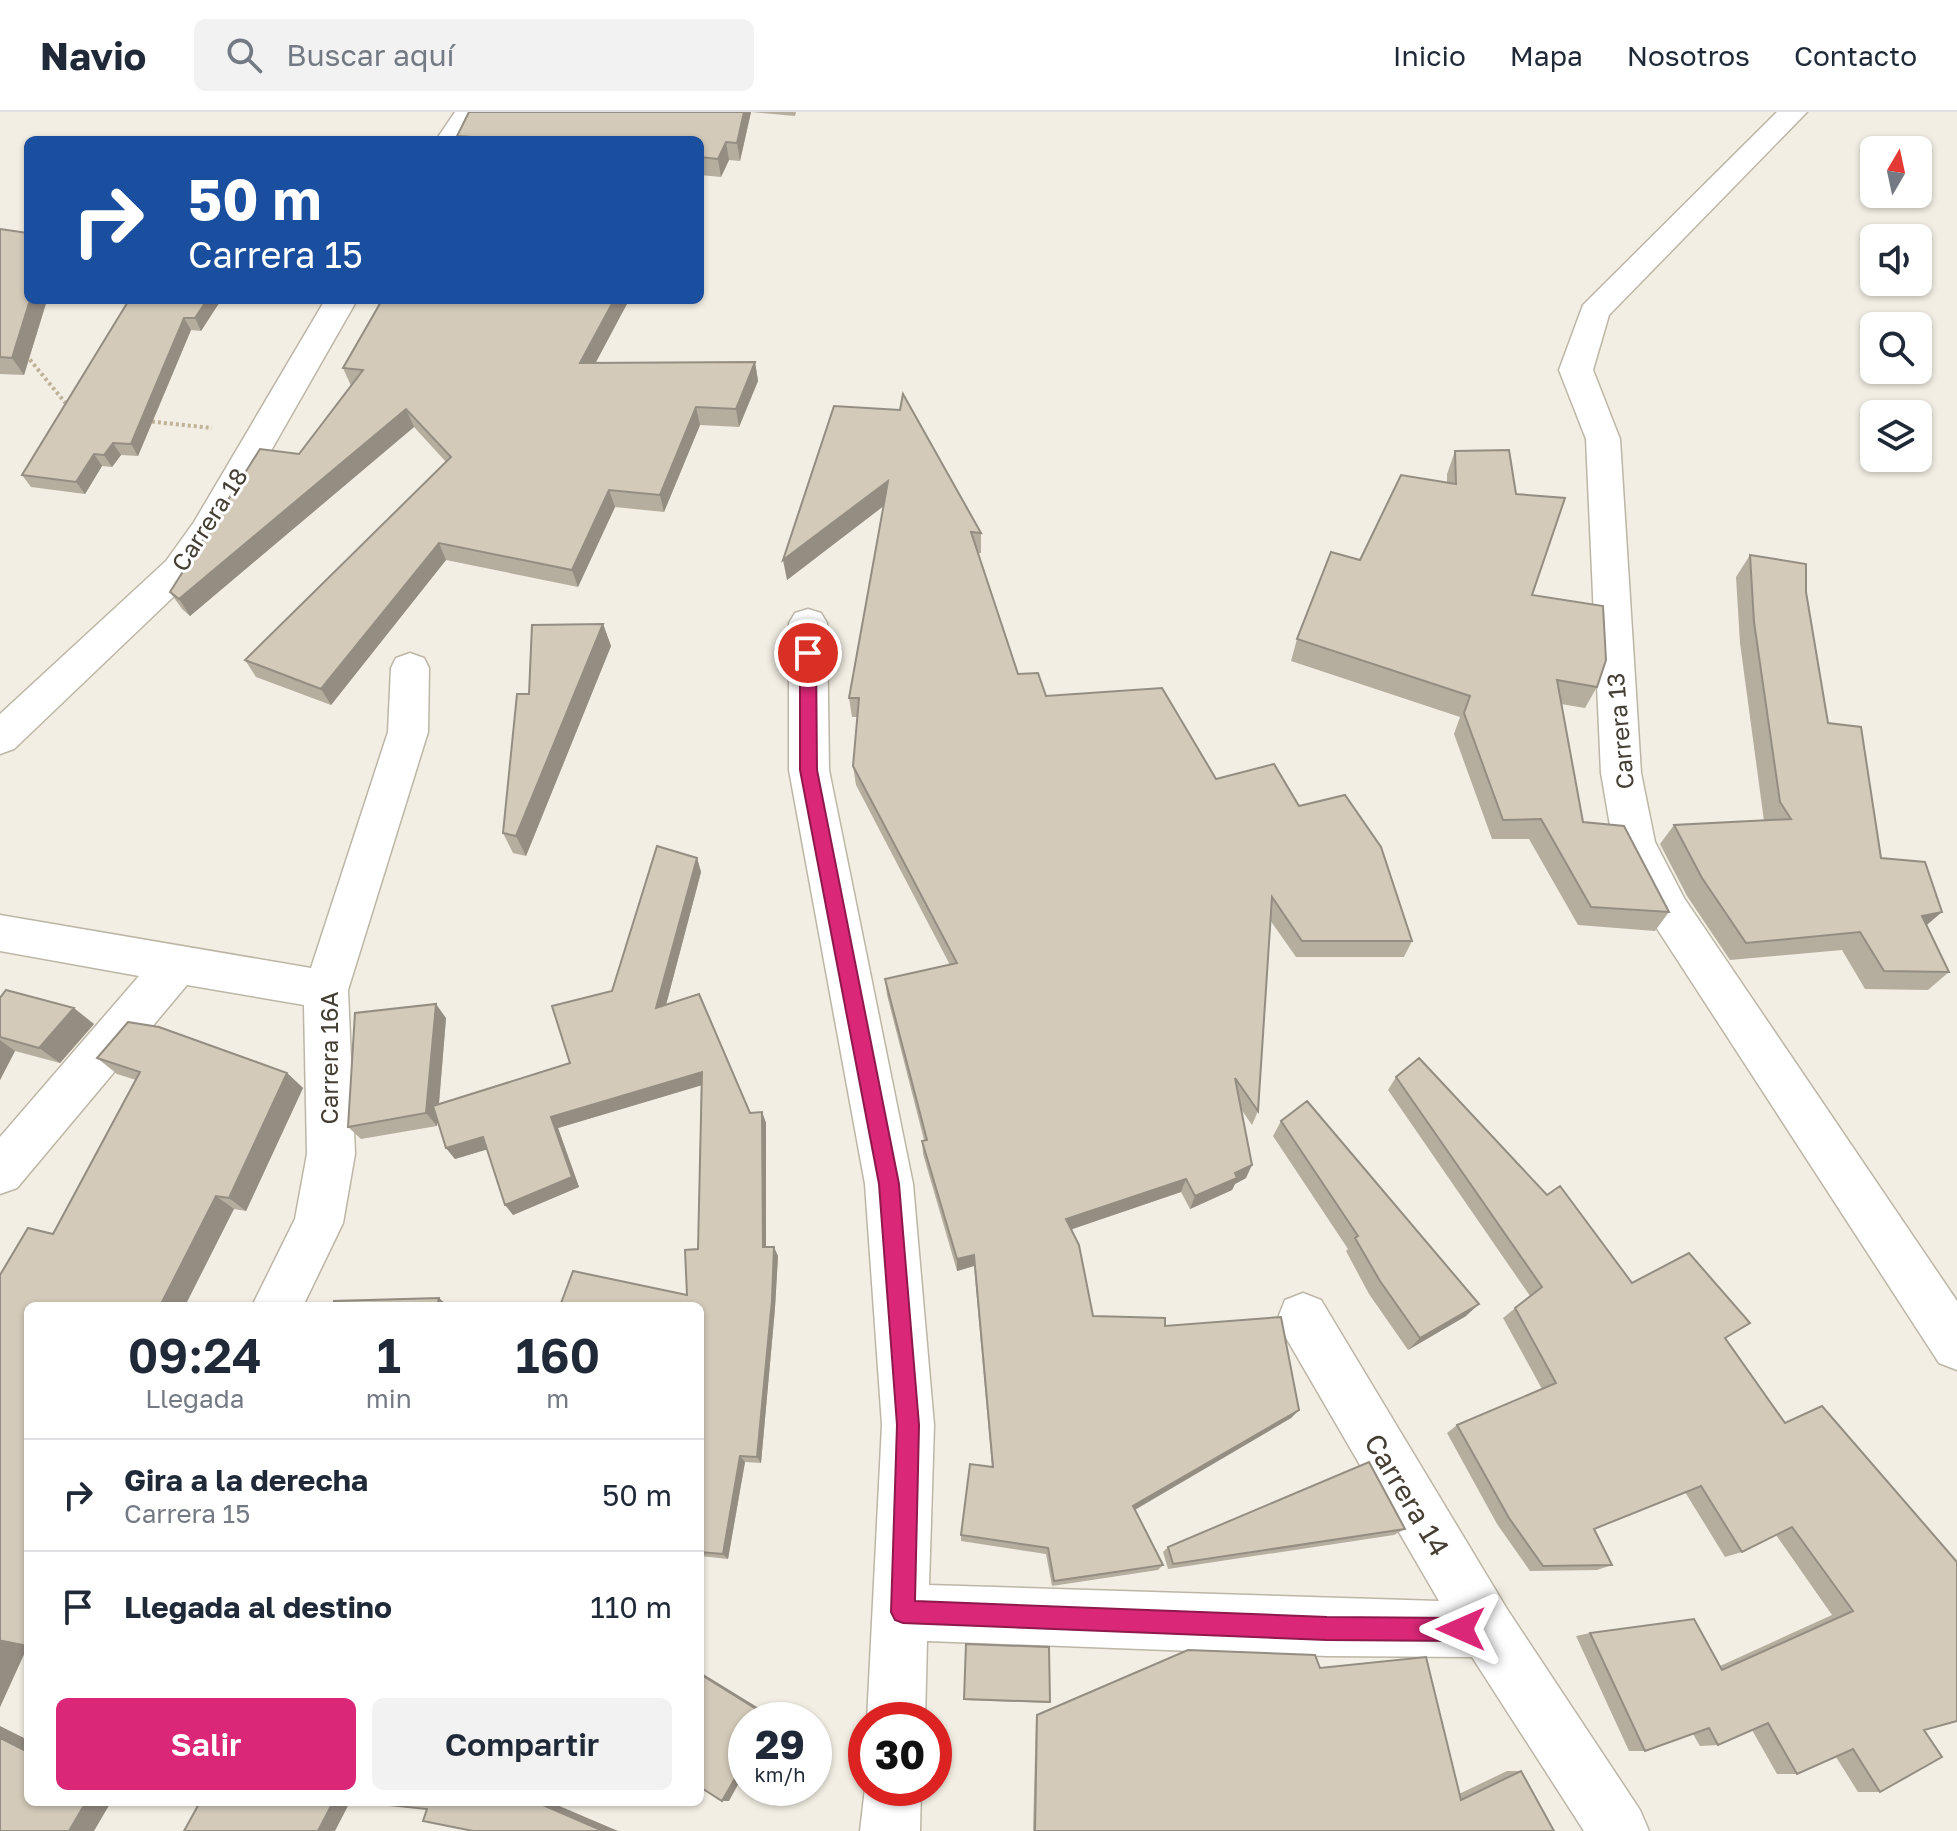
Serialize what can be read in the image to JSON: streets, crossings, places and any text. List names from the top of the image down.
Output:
{
  "streets": {
    "street": [
      "Carrera 18",
      "Carrera 13",
      "Carrera 16A",
      "Carrera 14"
    ]
  },
  "north": "top",
  "page": {
    "header": "Navio",
    "search": "Buscar aquí",
    "nav": [
      "Inicio",
      "Mapa",
      "Nosotros",
      "Contacto"
    ],
    "turn": ["50 m", "Carrera 15"],
    "eta": [
      "09:24",
      "Llegada",
      "1",
      "min",
      "160",
      "m"
    ],
    "list": [
      {
        "name": "Gira a la derecha",
        "note": "Carrera 15",
        "value": "50 m"
      },
      {
        "name": "Llegada al destino",
        "value": "110 m"
      }
    ],
    "buttons": ["Salir", "Compartir"],
    "speed": "29 km/h",
    "limit": "30"
  }
}
